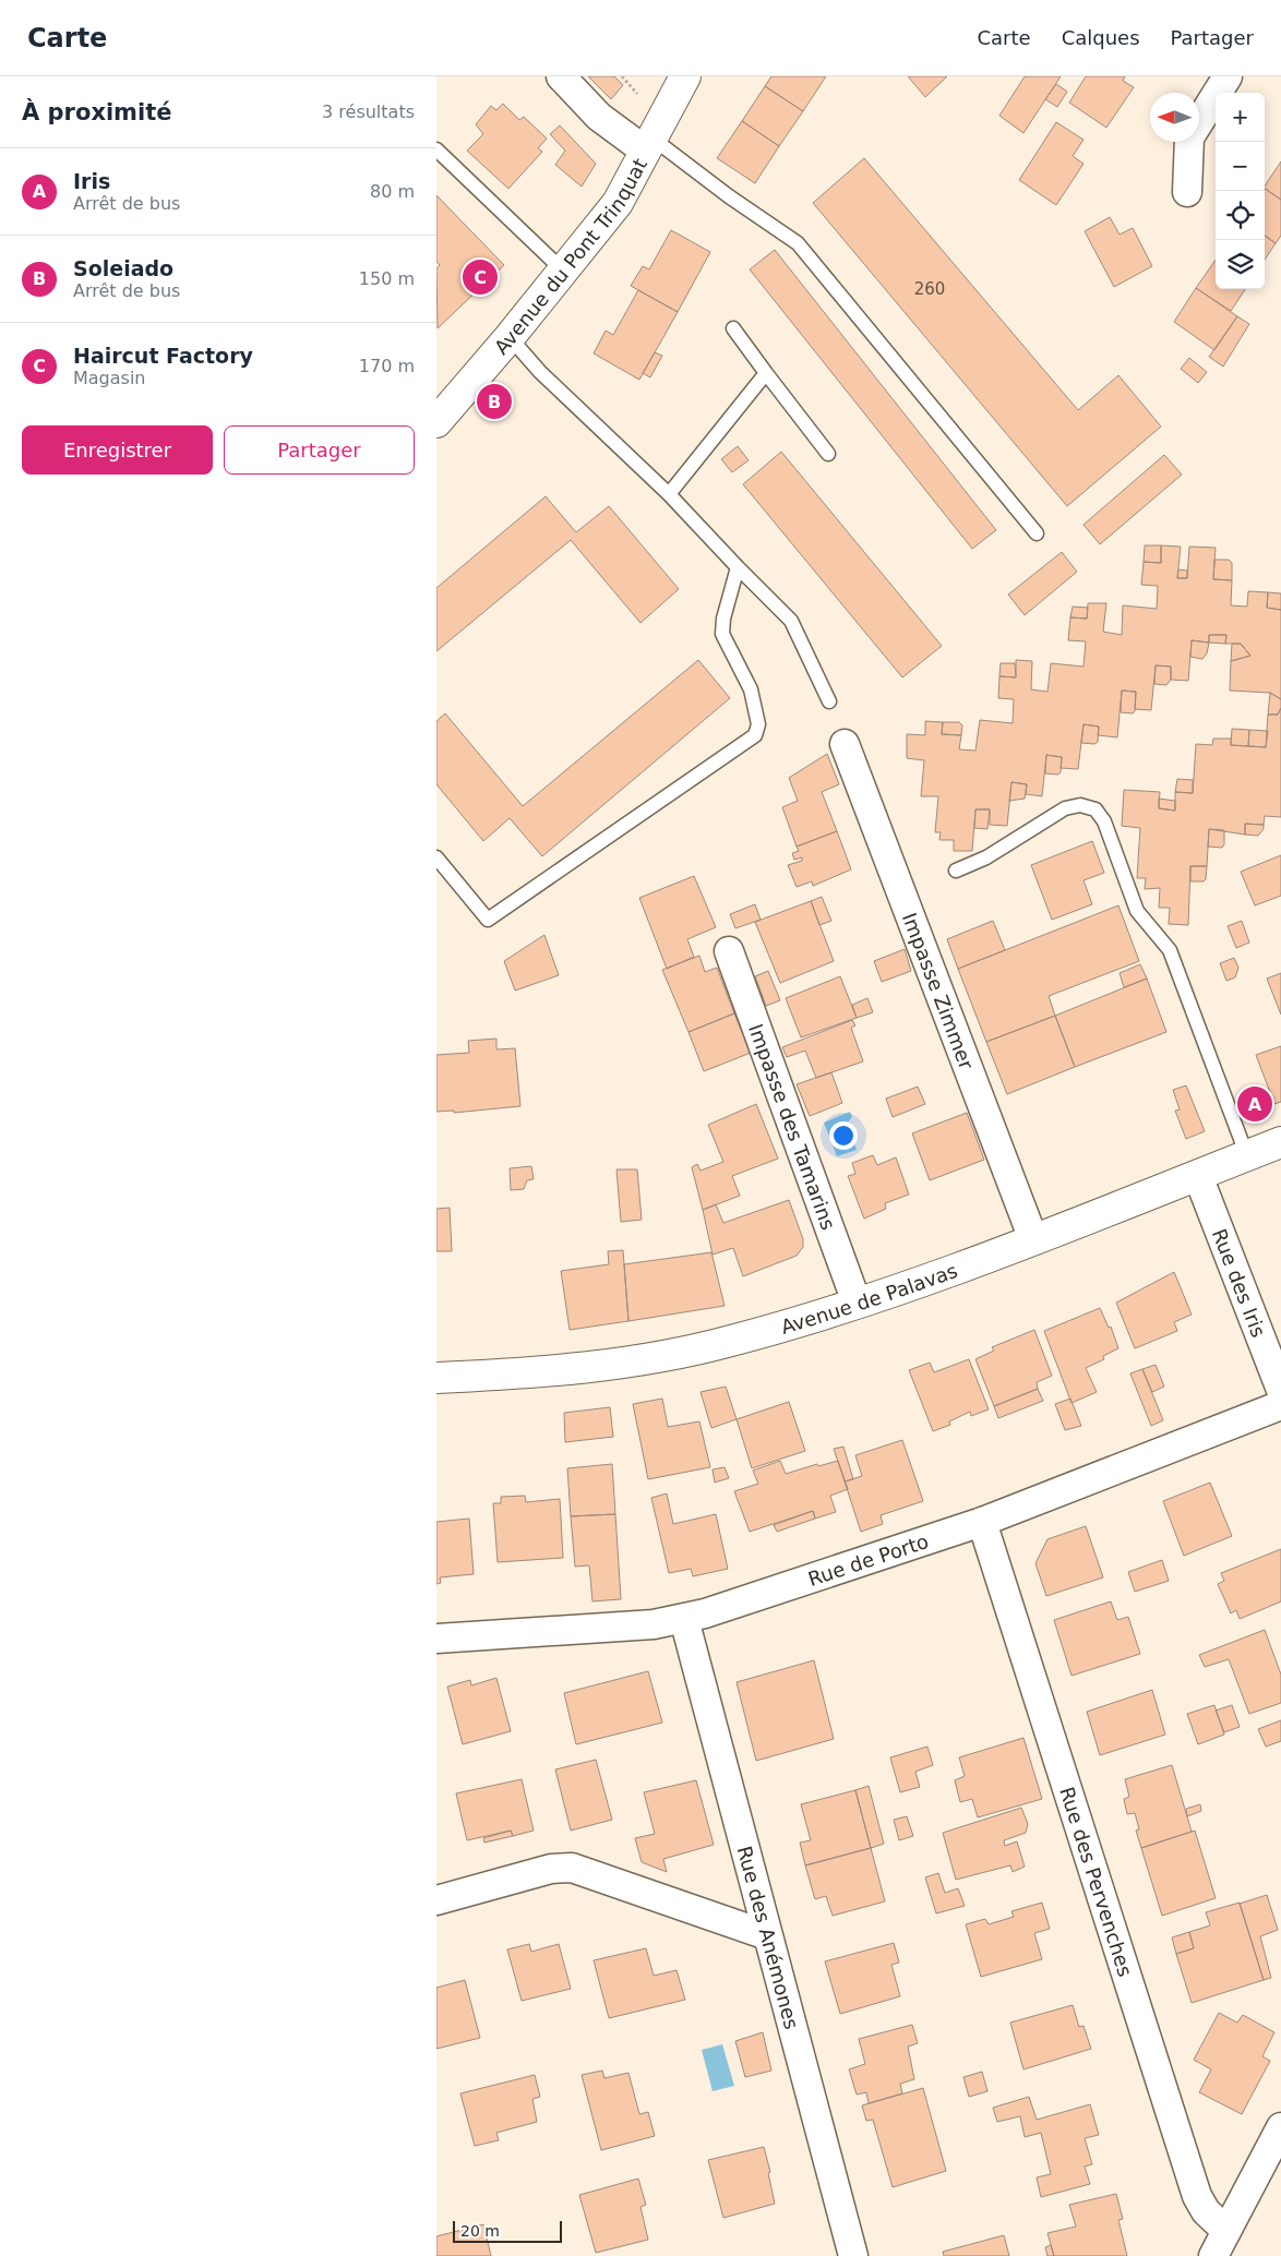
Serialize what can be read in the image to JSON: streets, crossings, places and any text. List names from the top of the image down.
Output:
{
  "streets": {
    "main road": ["Avenue du Pont Trinquat", "Avenue de Palavas"],
    "street": [
      "Impasse Zimmer",
      "Impasse des Tamarins",
      "Rue des Iris",
      "Rue de Porto",
      "Rue des Pervenches",
      "Rue des Anémones"
    ]
  },
  "crossings": [
    ["Impasse Zimmer", "Avenue de Palavas"],
    ["Impasse des Tamarins", "Avenue de Palavas"],
    ["Rue des Iris", "Avenue de Palavas"],
    ["Rue de Porto", "Rue des Pervenches"],
    ["Rue de Porto", "Rue des Anémones"]
  ],
  "house_numbers": ["260"],
  "scale_bar": "20 m",
  "north": "left",
  "page": {
    "header": "Carte",
    "nav": ["Carte", "Calques", "Partager"],
    "heading": ["À proximité", "3 résultats"],
    "map_buttons": ["+", "−"],
    "list": [
      {
        "mark": "A",
        "name": "Iris",
        "note": "Arrêt de bus",
        "value": "80 m"
      },
      {
        "mark": "B",
        "name": "Soleiado",
        "note": "Arrêt de bus",
        "value": "150 m"
      },
      {
        "mark": "C",
        "name": "Haircut Factory",
        "note": "Magasin",
        "value": "170 m"
      }
    ],
    "pins": ["C", "B", "A"],
    "buttons": ["Enregistrer", "Partager"],
    "scale": "20 m"
  }
}
